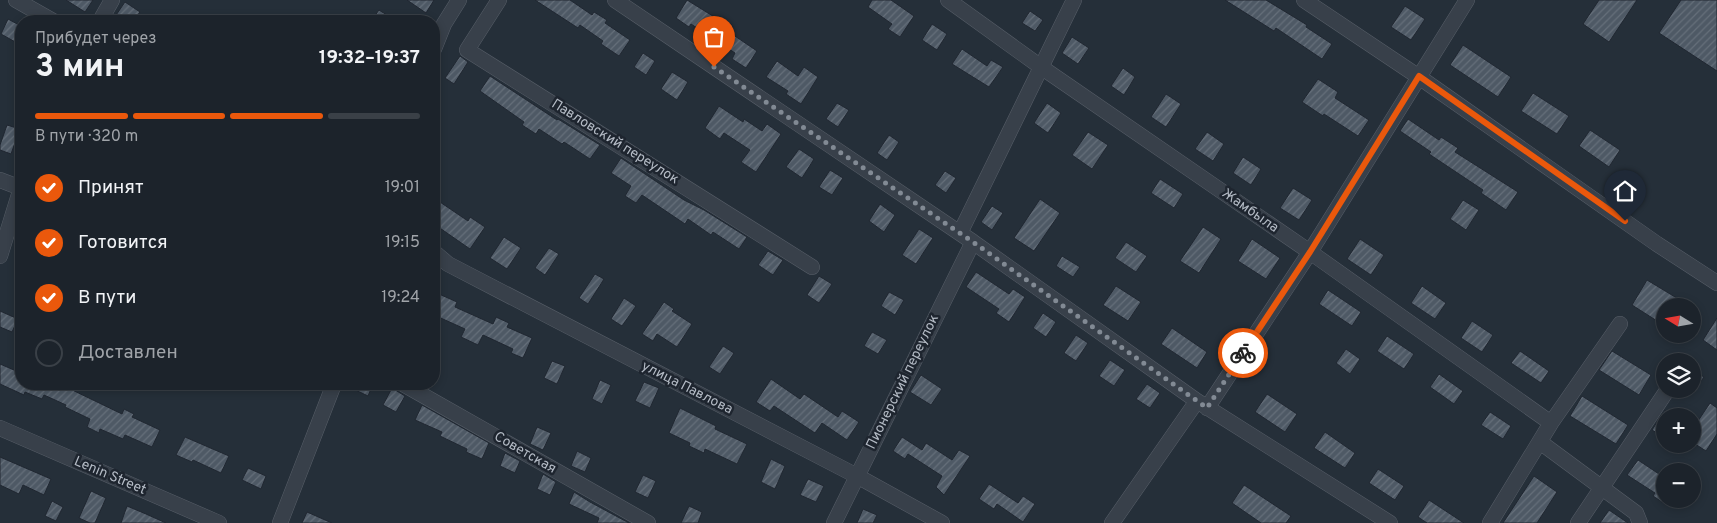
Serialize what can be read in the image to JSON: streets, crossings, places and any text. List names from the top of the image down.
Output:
{
  "streets": {
    "street": [
      "Павловский переулок",
      "Жамбыла",
      "Пионерский переулок",
      "улица Павлова",
      "Советская",
      "Lenin Street"
    ]
  },
  "crossings": [
    ["Пионерский переулок", "улица Павлова"]
  ],
  "north": "left",
  "page": {
    "heading": ["3 мин", "Прибудет через", "19:32–19:37"],
    "bar": "В пути · 320 m",
    "list": [
      ["Принят", "19:01"],
      ["Готовится", "19:15"],
      ["В пути", "19:24"],
      "Доставлен"
    ],
    "map_buttons": ["+", "−"]
  }
}
